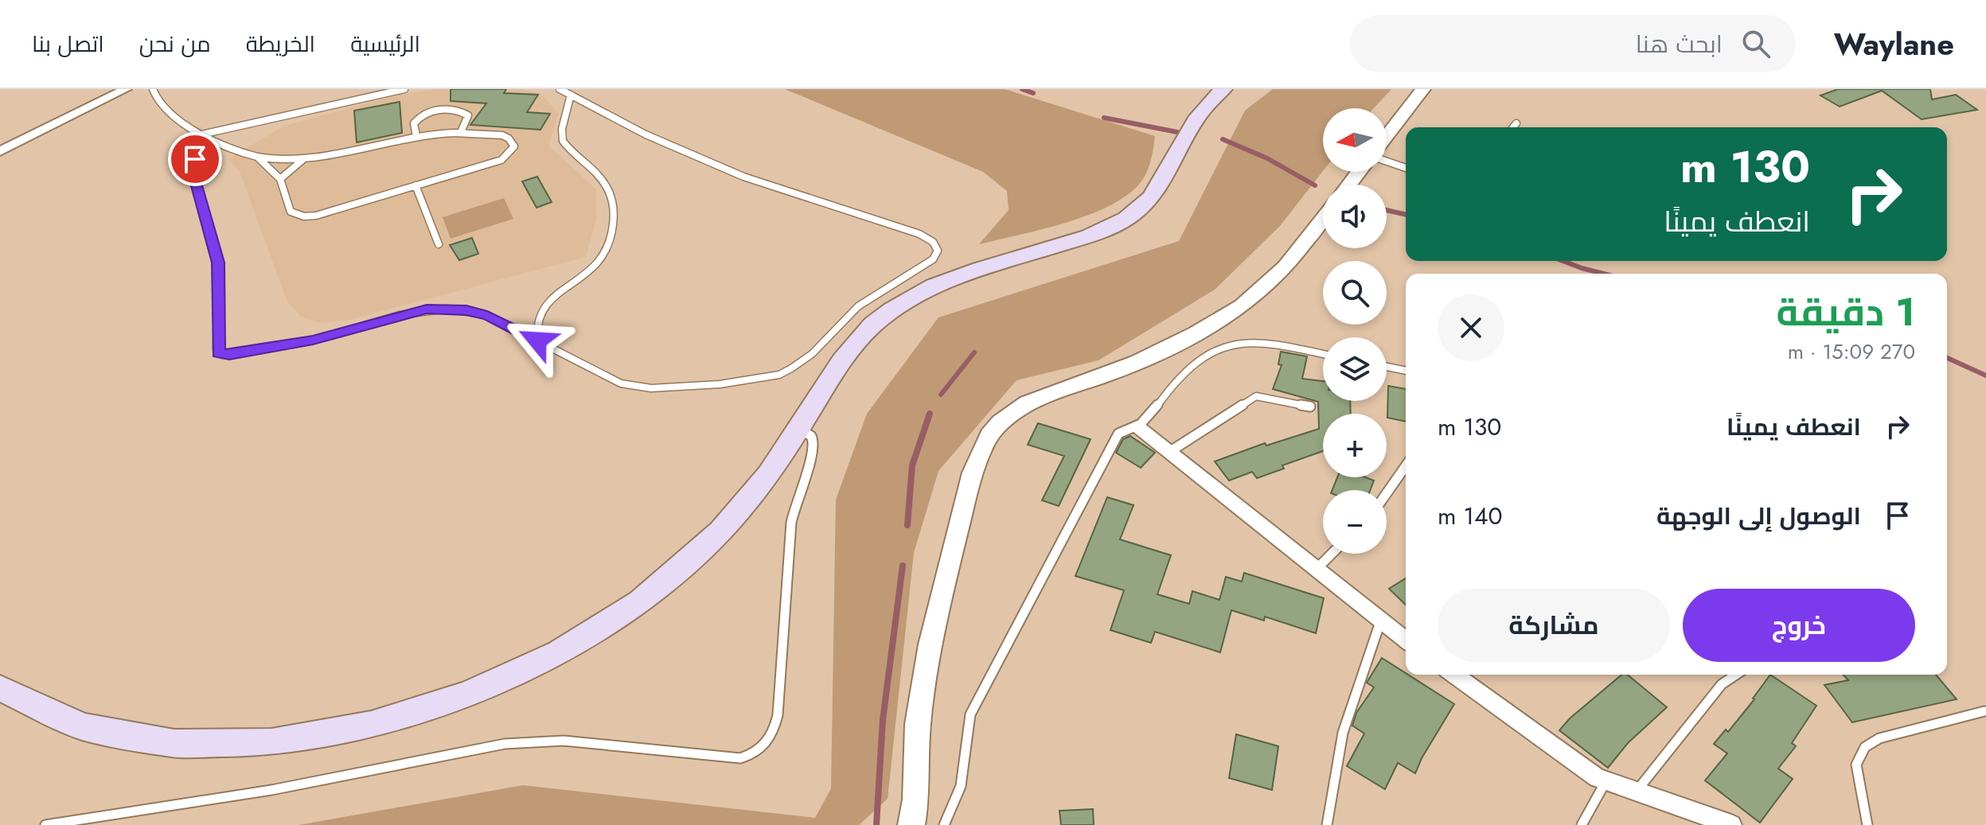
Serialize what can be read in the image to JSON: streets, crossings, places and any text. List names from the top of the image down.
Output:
{
  "north": "left",
  "page": {
    "header": "Waylane",
    "search": "ابحث هنا",
    "nav": [
      "الرئيسية",
      "الخريطة",
      "من نحن",
      "اتصل بنا"
    ],
    "map_buttons": ["+", "−"],
    "turn": ["130 m", "انعطف يمينًا"],
    "heading": ["1 دقيقة", "270 m · 15:09"],
    "list": [
      {
        "name": "انعطف يمينًا",
        "value": "130 m"
      },
      {
        "name": "الوصول إلى الوجهة",
        "value": "140 m"
      }
    ],
    "buttons": ["خروج", "مشاركة"]
  }
}
